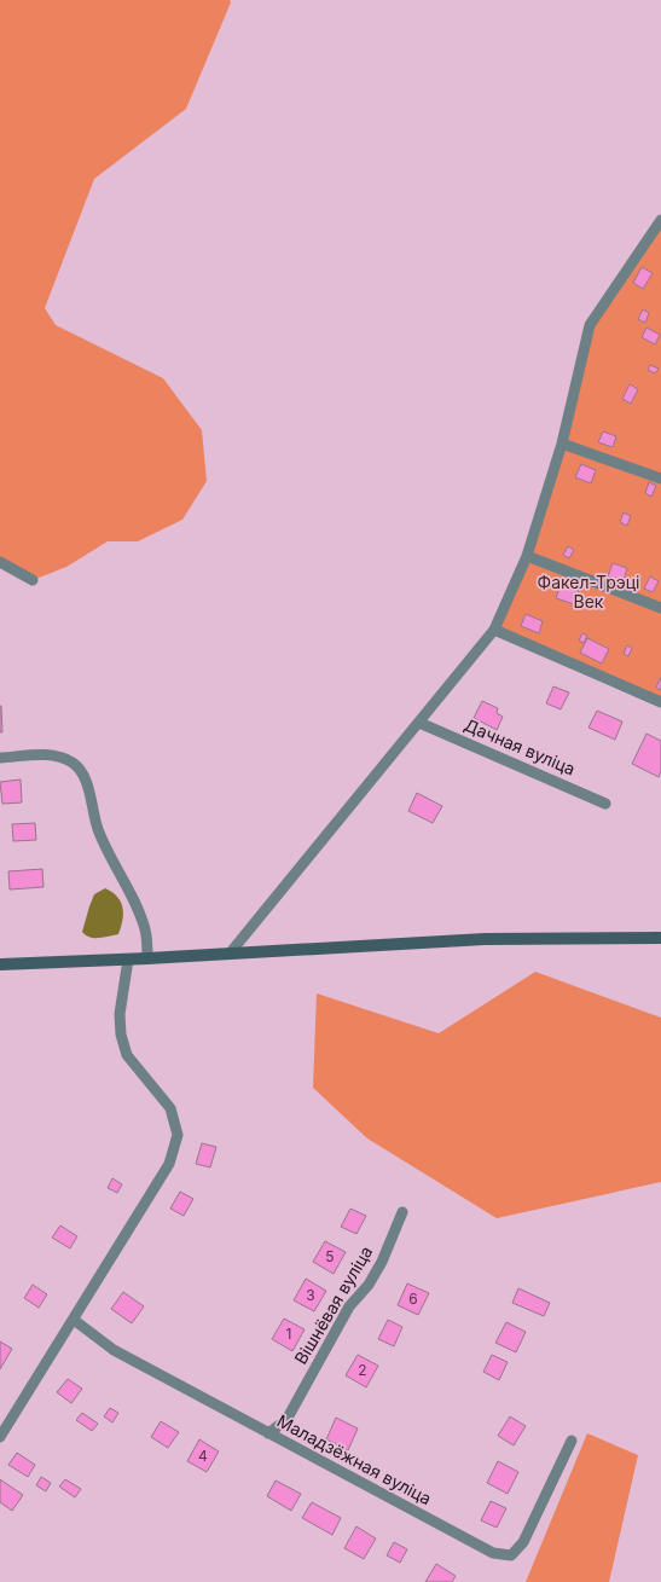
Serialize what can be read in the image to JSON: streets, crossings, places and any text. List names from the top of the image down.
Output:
{
  "streets": {
    "street": ["Дачная вуліца", "Вішнёвая вуліца", "Маладзёжная вуліца"]
  },
  "crossings": [
    ["Вішнёвая вуліца", "Маладзёжная вуліца"]
  ],
  "parks": ["Факел-Трэці Век"],
  "house_numbers": [
    "5",
    "3",
    "6",
    "1",
    "2",
    "4"
  ]
}
